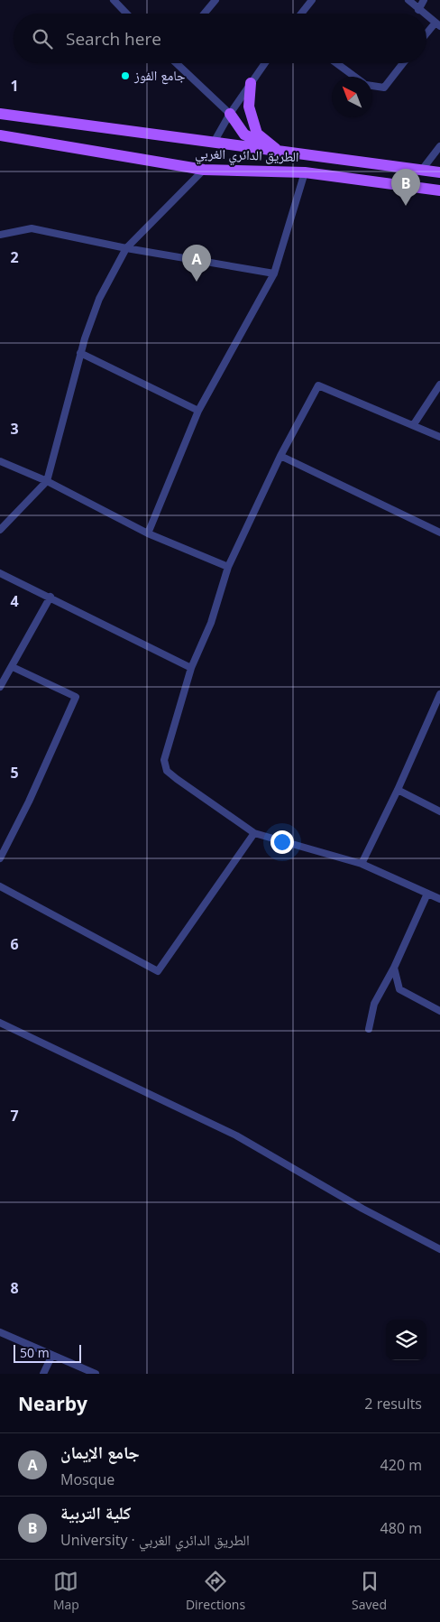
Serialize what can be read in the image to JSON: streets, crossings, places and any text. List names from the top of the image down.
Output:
{
  "streets": {
    "main road": ["الطريق الدائري الغربي"]
  },
  "places": ["جامع الفوز"],
  "scale_bar": "50 m",
  "north": "top left",
  "page": {
    "search": "Search here",
    "pins": ["B", "A"],
    "scale": "50 m",
    "heading": ["Nearby", "2 results"],
    "list": [
      {
        "mark": "A",
        "name": "جامع الإيمان",
        "note": "Mosque",
        "value": "420 m"
      },
      {
        "mark": "B",
        "name": "كلية التربية",
        "note": "University · الطريق الدائري الغربي",
        "value": "480 m"
      }
    ],
    "nav": ["Map", "Directions", "Saved"]
  },
  "grid": {
    "rows": [
      "1",
      "2",
      "3",
      "4",
      "5",
      "6",
      "7",
      "8"
    ]
  }
}
